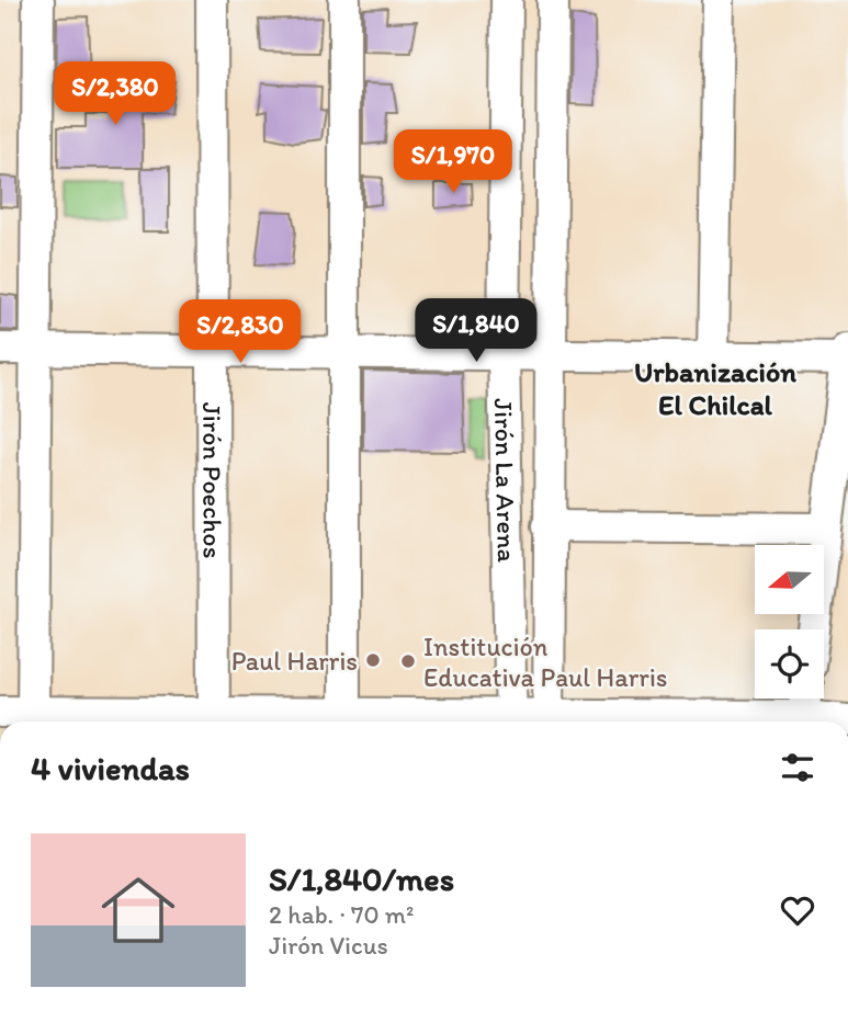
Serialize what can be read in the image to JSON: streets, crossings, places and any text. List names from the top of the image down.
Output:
{
  "streets": {
    "street": ["Jirón Poechos", "Jirón La Arena"]
  },
  "districts": ["Urbanización El Chilcal"],
  "places": ["Paul Harris", "Institución Educativa Paul Harris"],
  "north": "left",
  "page": {
    "price": [
      "S/2,380",
      "S/1,970",
      "S/1,840",
      "S/2,830"
    ],
    "heading": "4 viviendas",
    "list": [
      {
        "name": "S/1,840/mes",
        "note": "2 hab. · 70 m² · Jirón Vicus"
      }
    ]
  }
}
